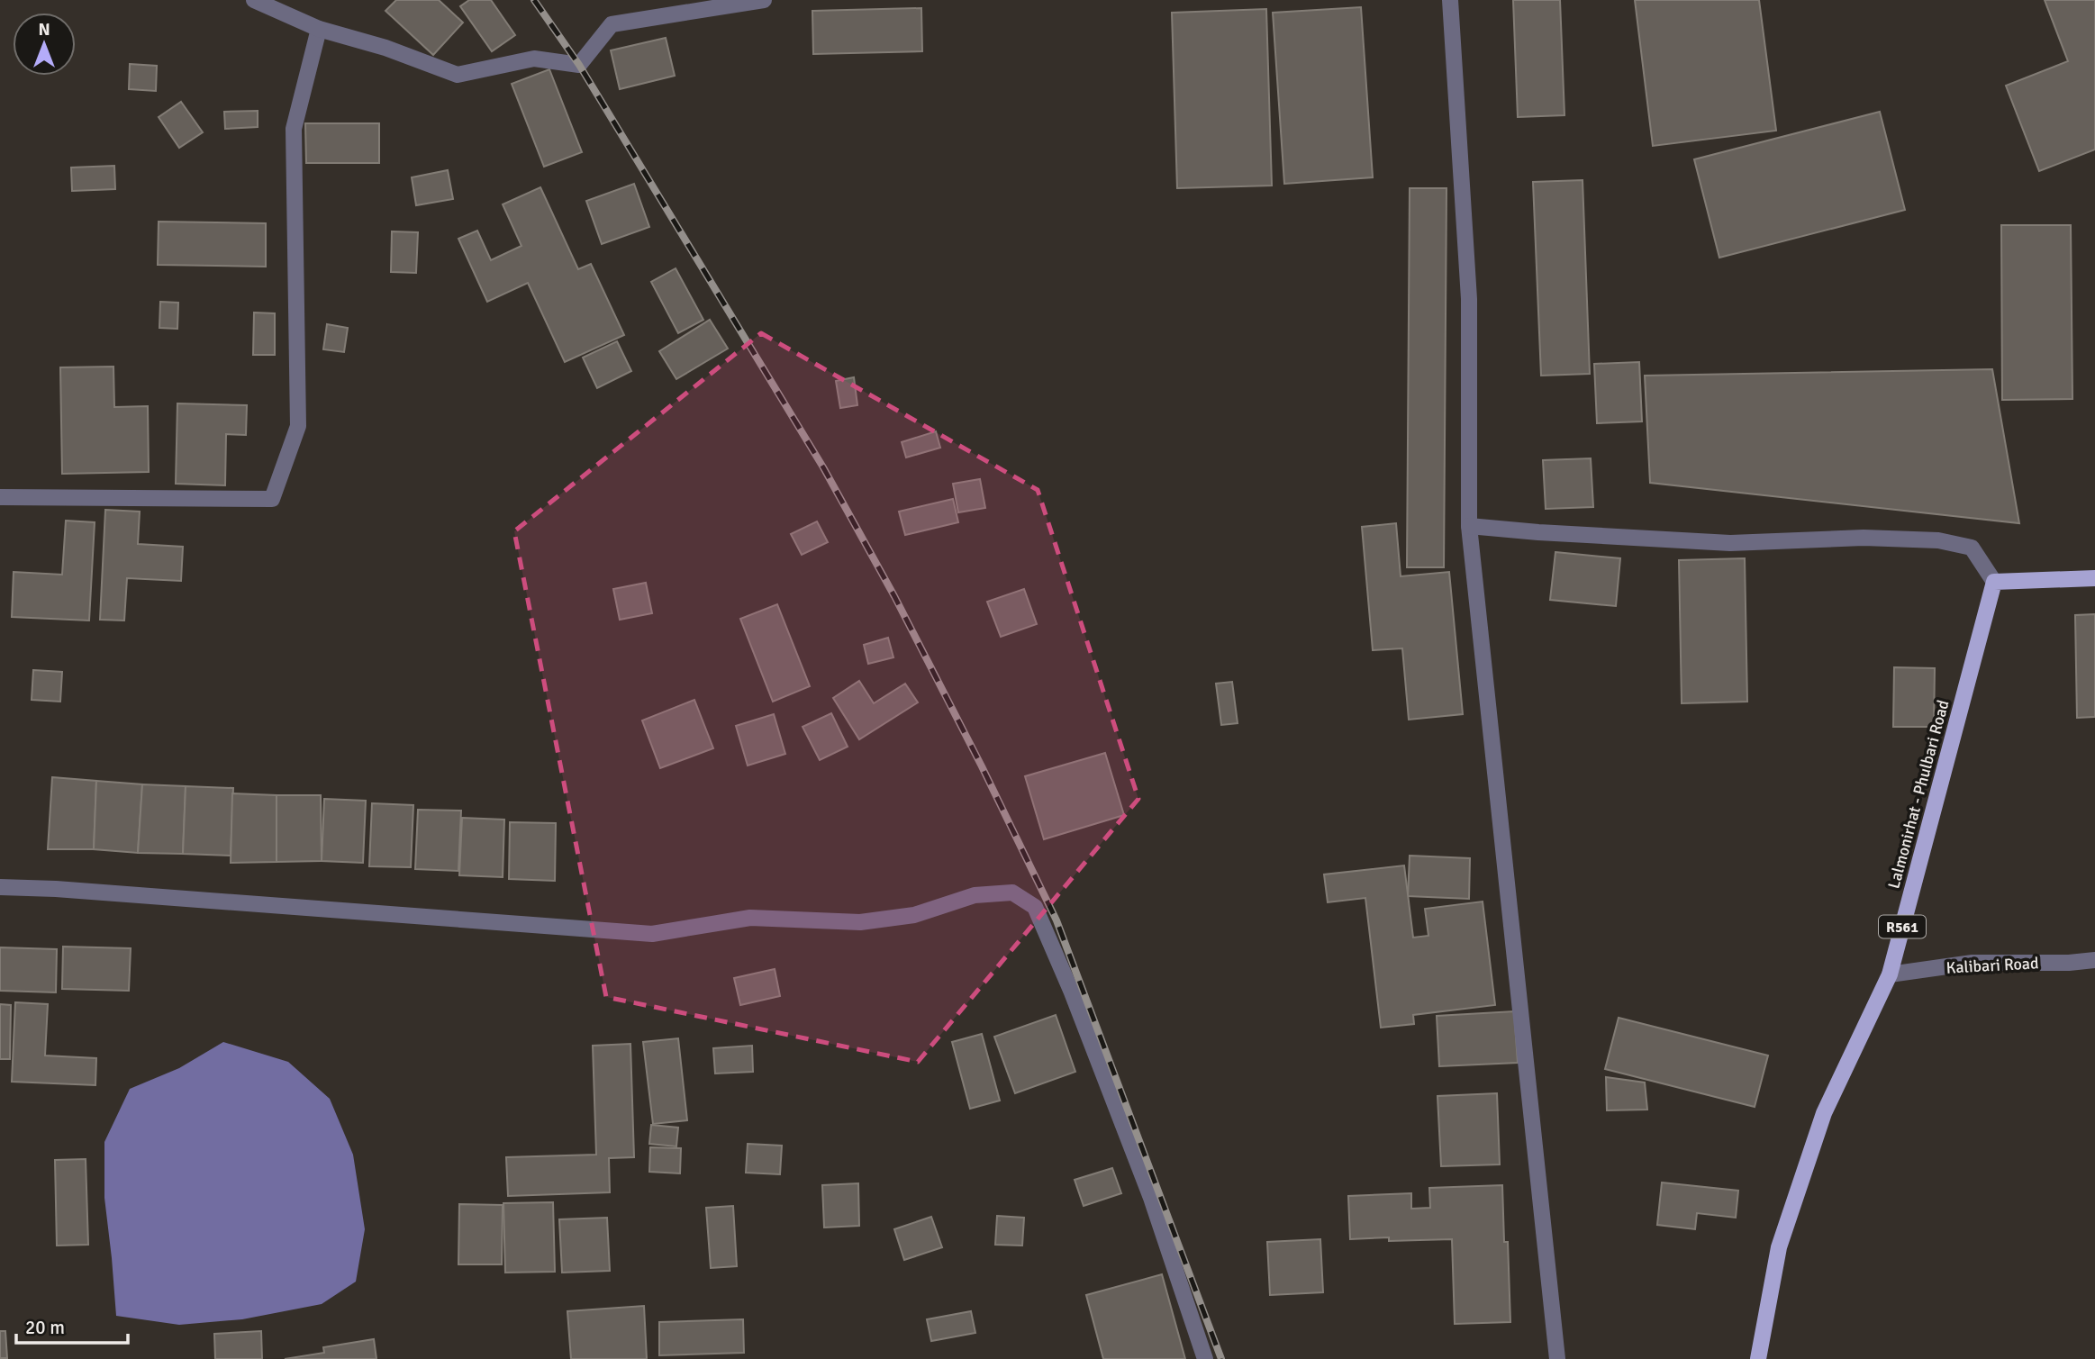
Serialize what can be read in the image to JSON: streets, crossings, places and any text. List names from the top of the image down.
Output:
{
  "streets": {
    "main road": ["Lalmonirhat - Phulbari Road", "R561"],
    "street": ["Kalibari Road"]
  },
  "crossings": [
    ["Lalmonirhat - Phulbari Road", "Kalibari Road"]
  ],
  "scale_bar": "20 m",
  "north": "top"
}
